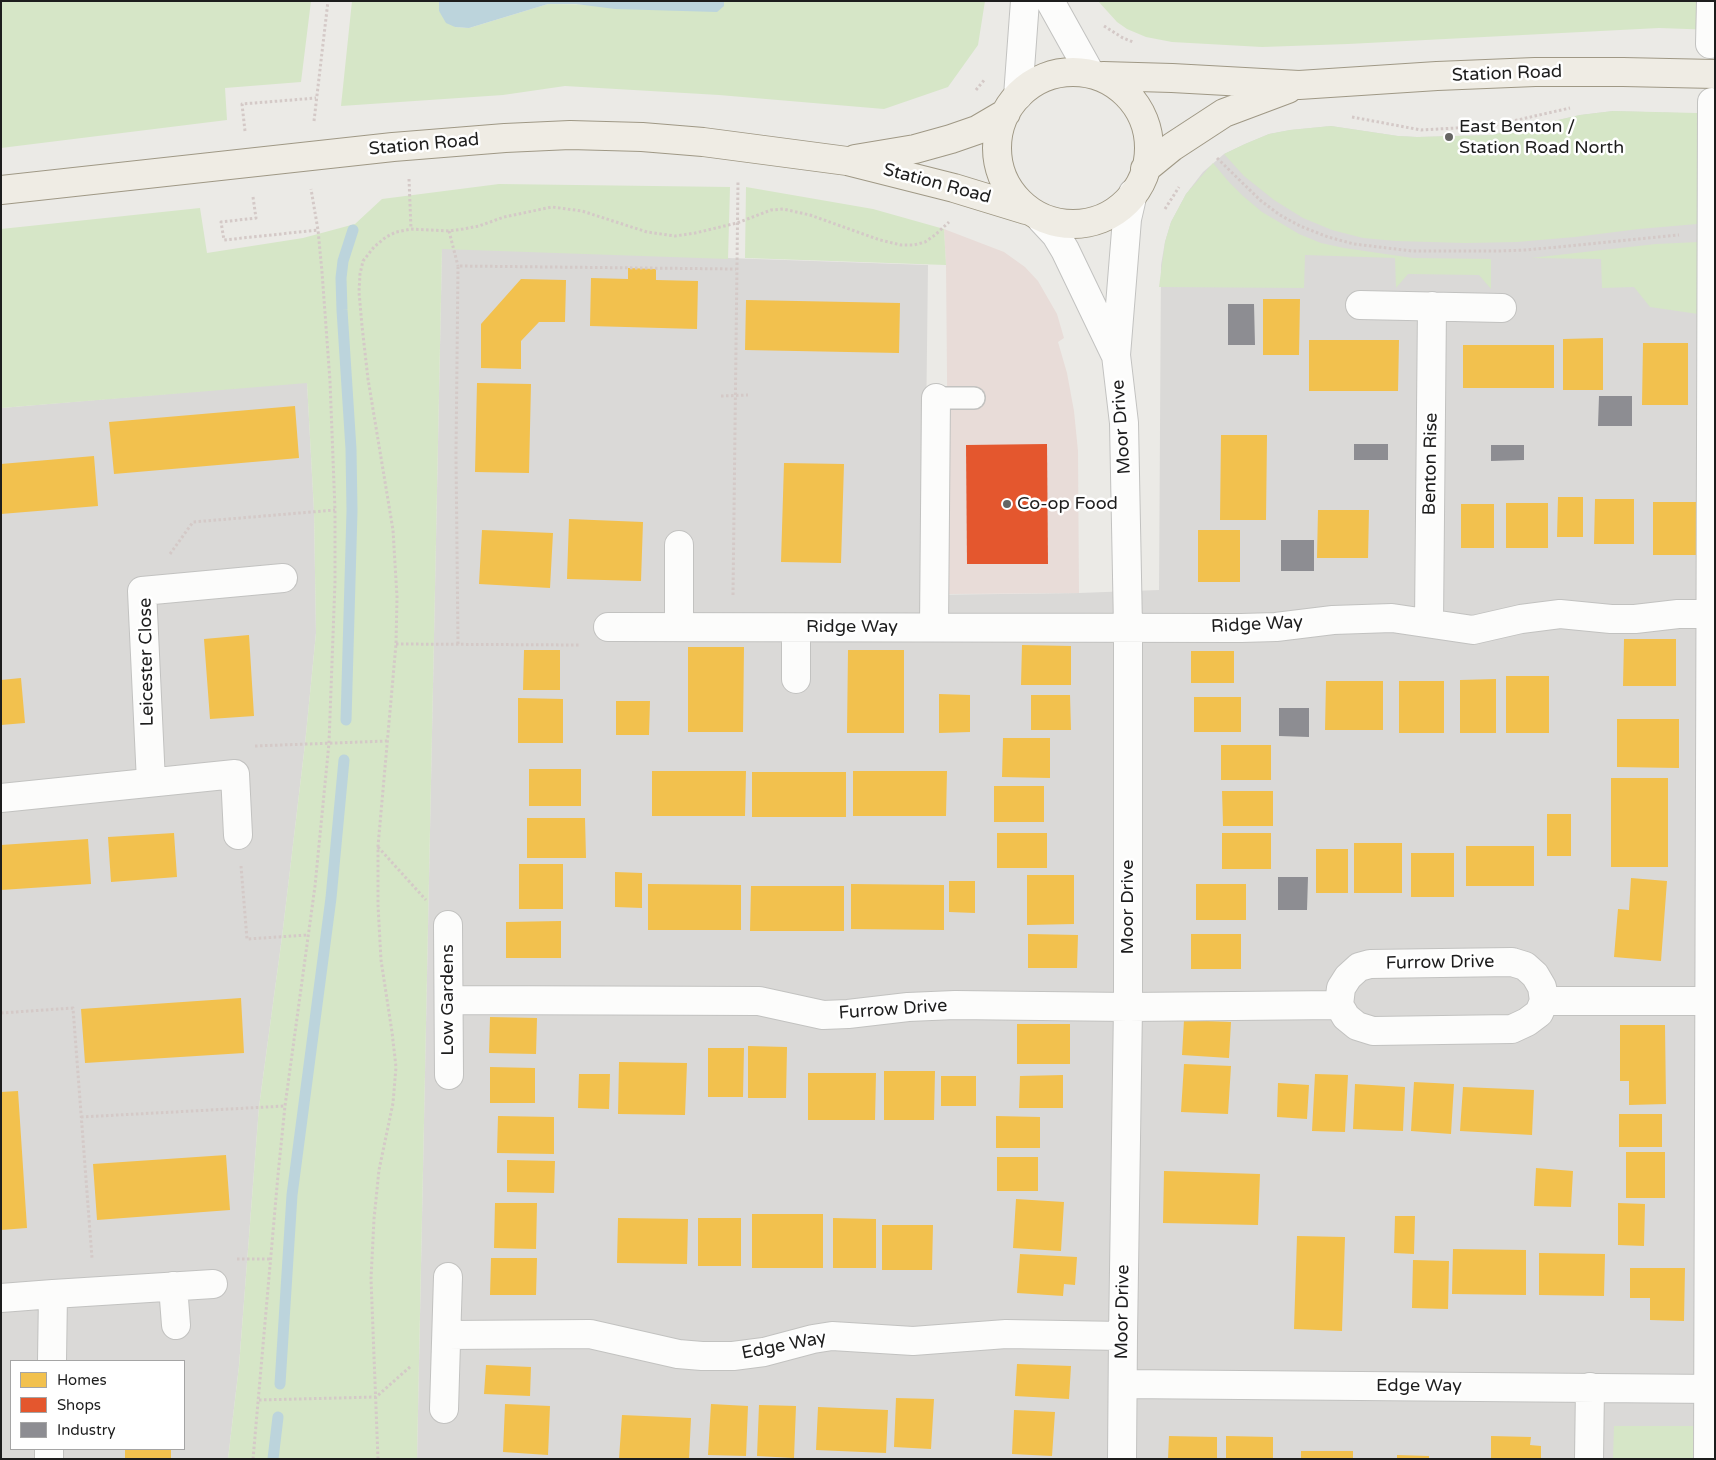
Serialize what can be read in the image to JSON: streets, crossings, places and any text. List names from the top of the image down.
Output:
{
  "streets": {
    "main road": ["Station Road"],
    "street": [
      "Moor Drive",
      "Benton Rise",
      "Ridge Way",
      "Leicester Close",
      "Furrow Drive",
      "Low Gardens",
      "Edge Way"
    ]
  },
  "crossings": [
    ["Station Road", "Moor Drive"],
    ["Moor Drive", "Ridge Way"],
    ["Moor Drive", "Furrow Drive"],
    ["Moor Drive", "Edge Way"],
    ["Benton Rise", "Ridge Way"],
    ["Furrow Drive", "Low Gardens"]
  ],
  "places": ["East Benton / Station Road North", "Co-op Food"],
  "legend": ["Homes", "Shops", "Industry"]
}
